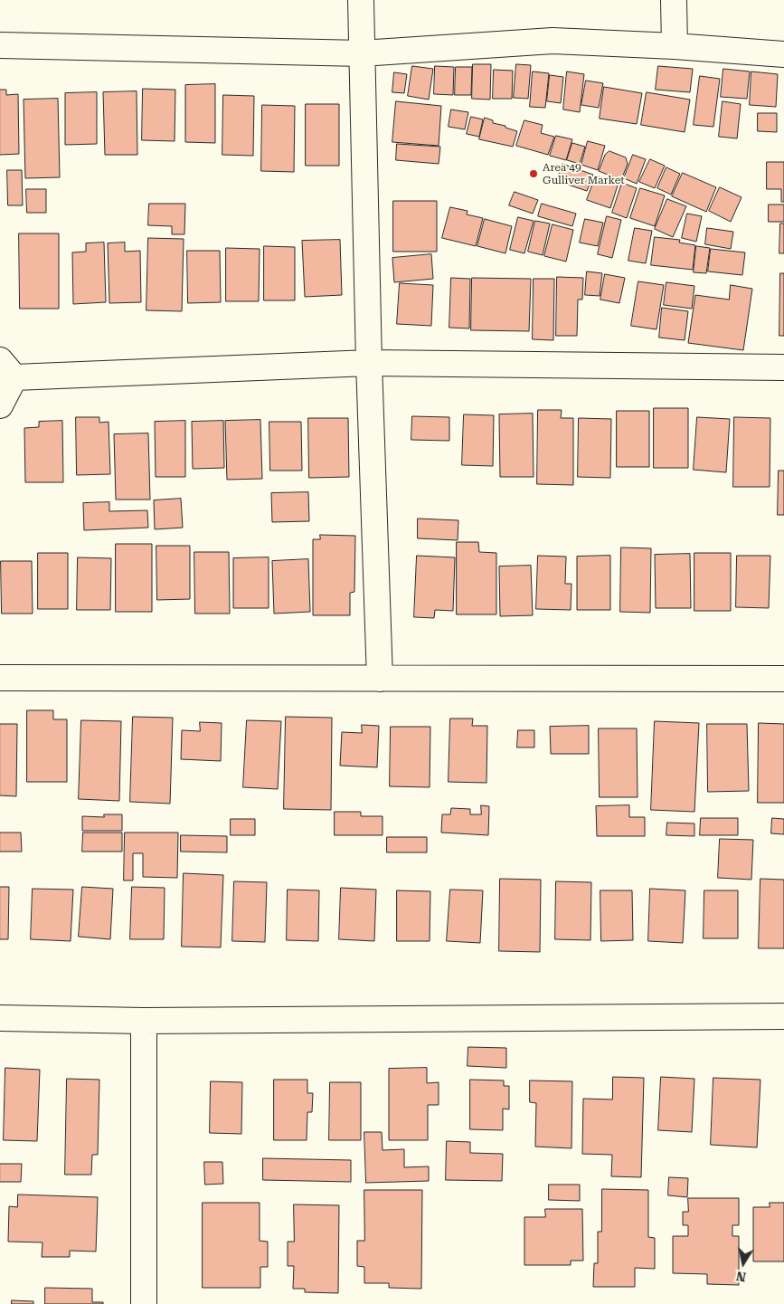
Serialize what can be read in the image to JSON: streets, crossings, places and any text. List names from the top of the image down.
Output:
{
  "places": ["Area 49 Gulliver Market"],
  "north": "bottom"
}
